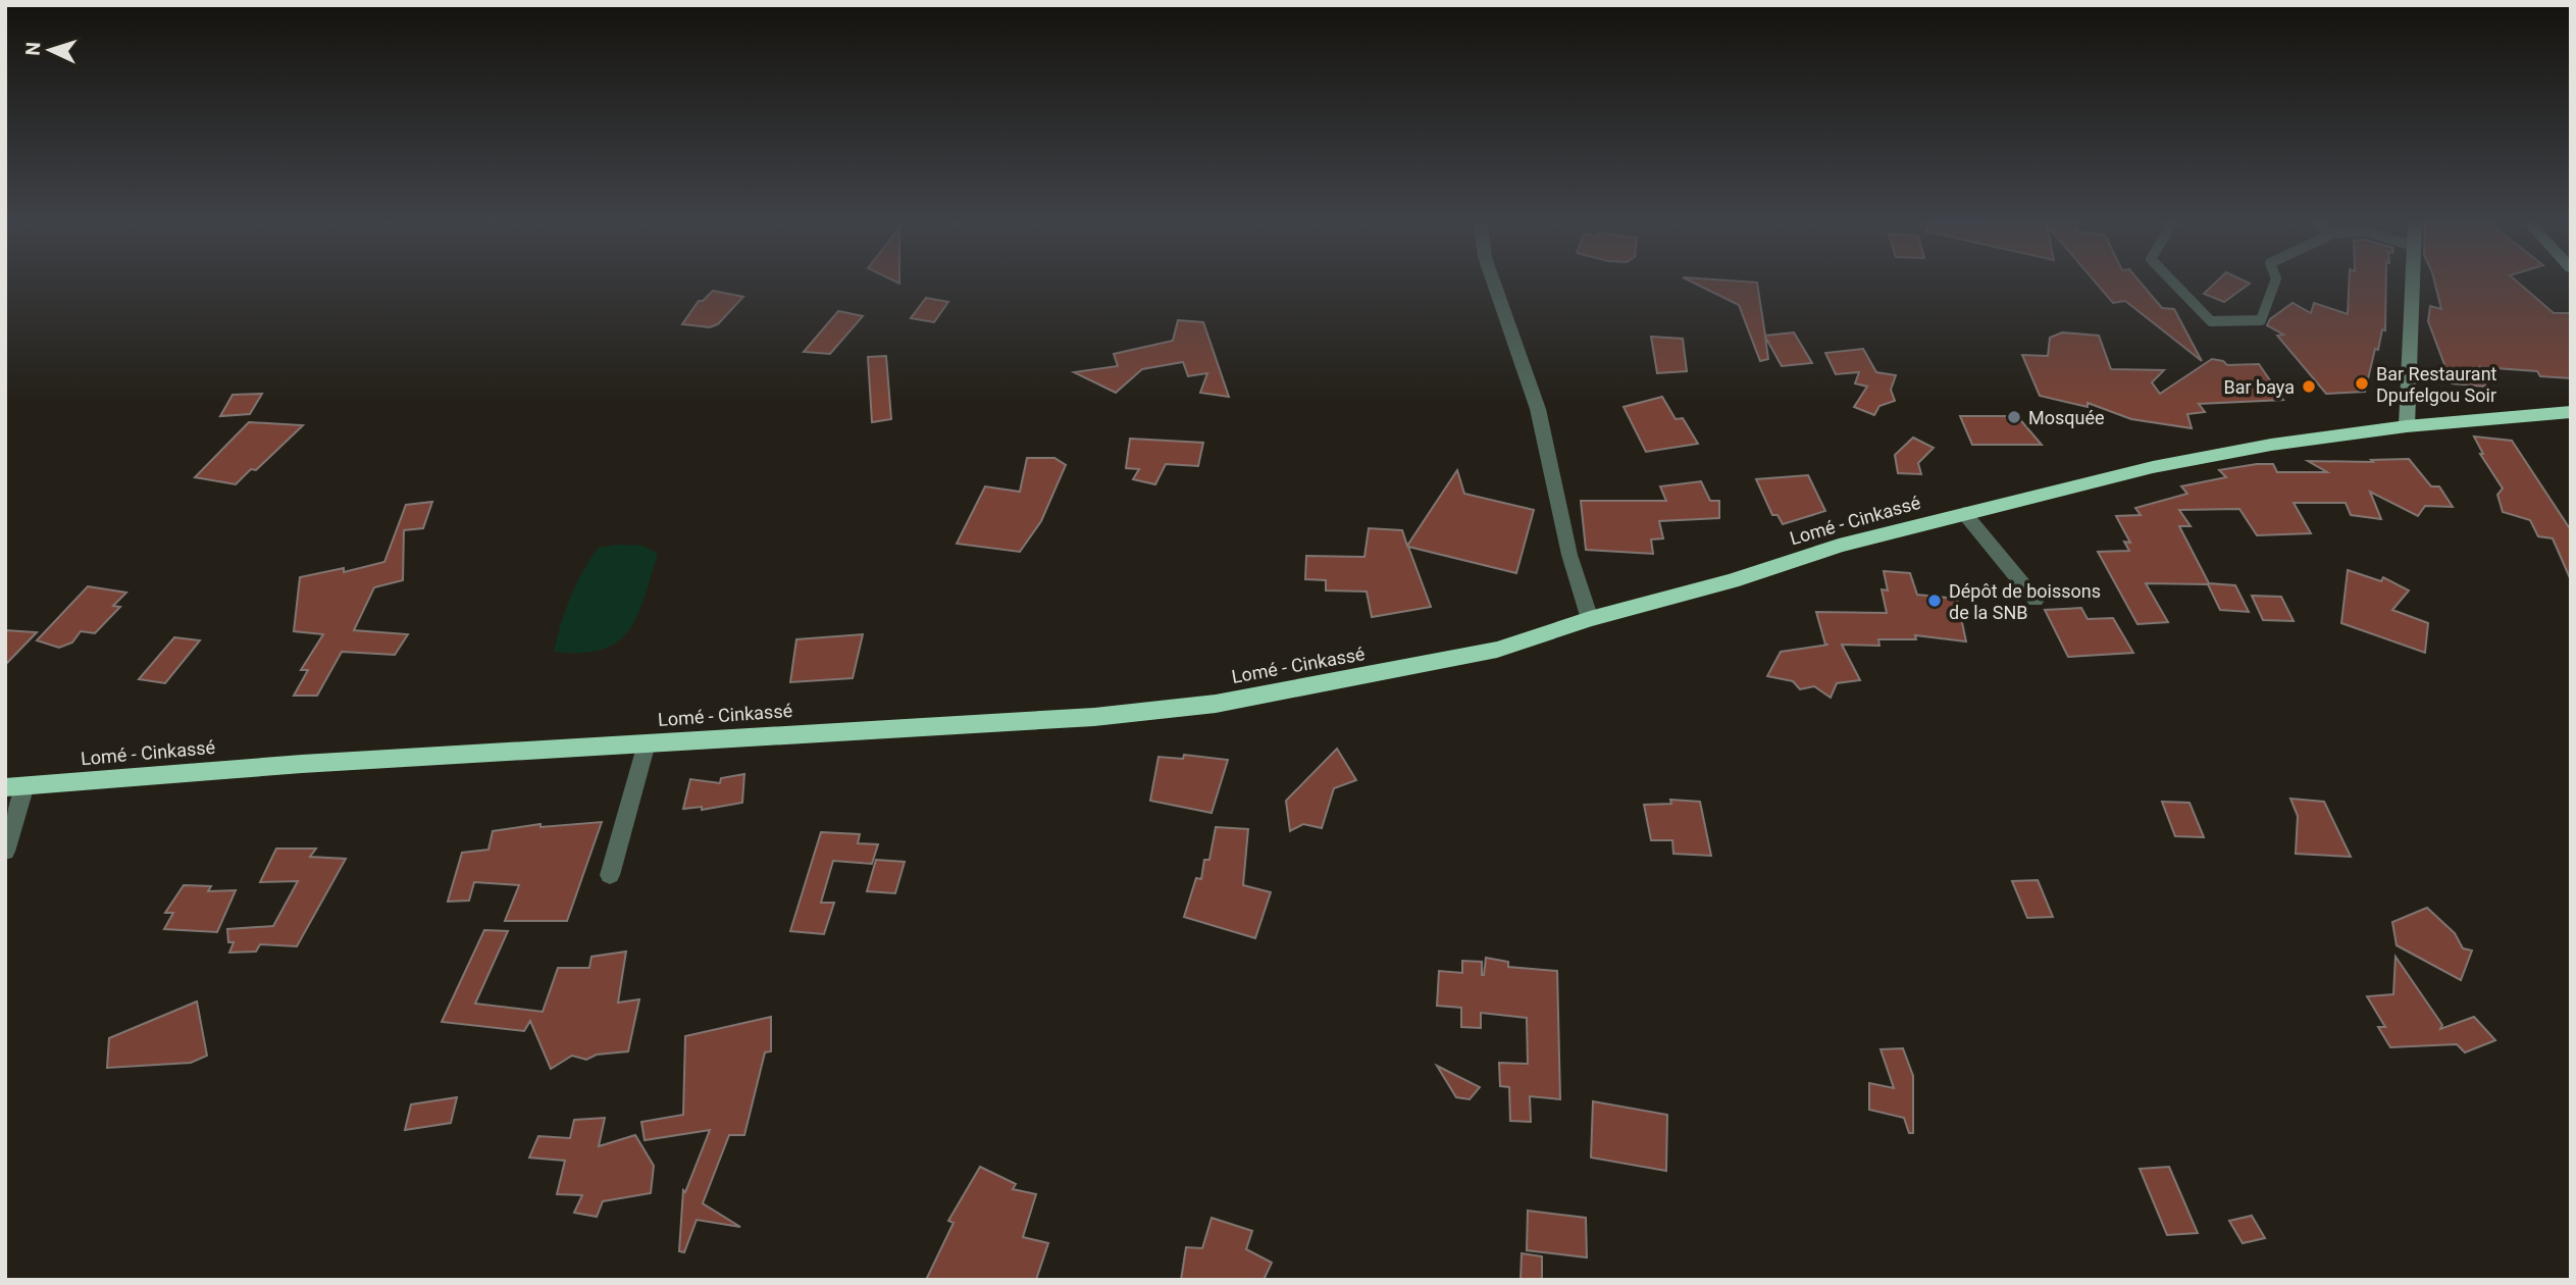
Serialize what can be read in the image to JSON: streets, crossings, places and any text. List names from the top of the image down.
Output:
{
  "streets": {
    "highway": ["Lomé - Cinkassé"]
  },
  "places": [
    "Bar Restaurant Dpufelgou Soir",
    "Bar baya",
    "Mosquée",
    "Dépôt de boissons de la SNB"
  ],
  "north": "left"
}
